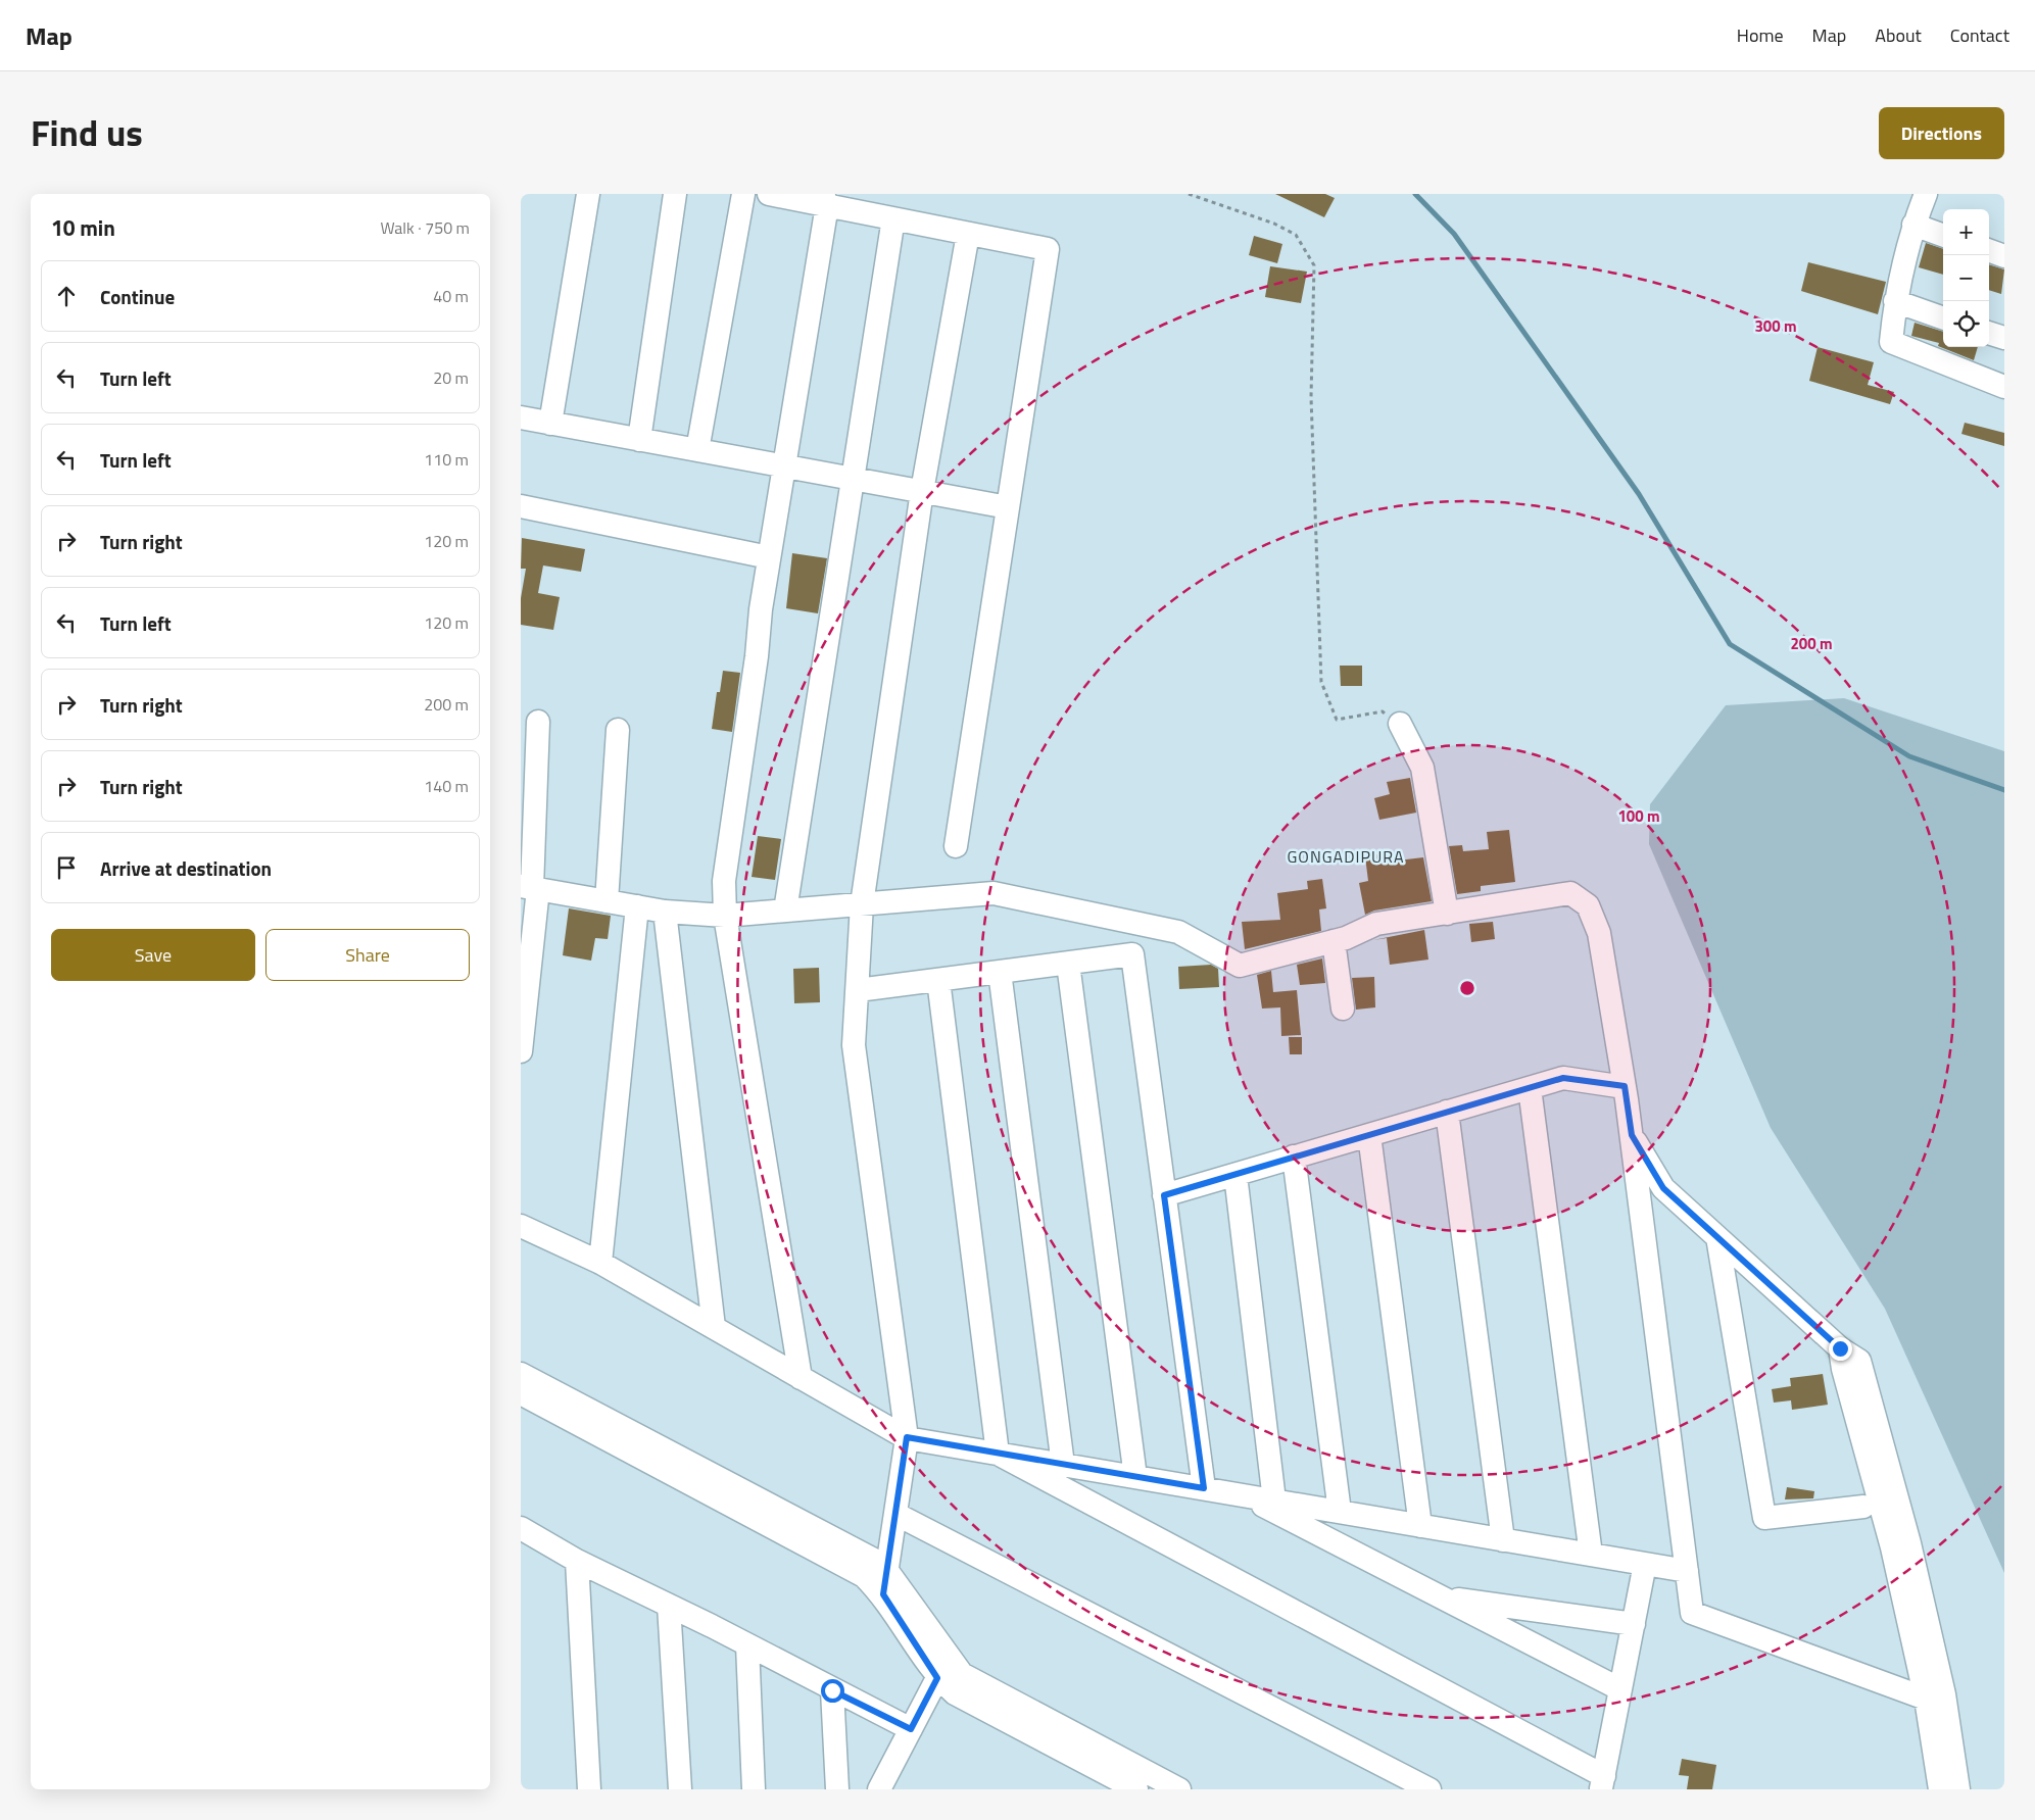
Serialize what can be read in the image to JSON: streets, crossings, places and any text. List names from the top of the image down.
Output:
{
  "districts": ["GONGADIPURA"],
  "page": {
    "header": "Map",
    "nav": [
      "Home",
      "Map",
      "About",
      "Contact"
    ],
    "title": "Find us",
    "buttons": [
      "Directions",
      ["Save", "Share"]
    ],
    "heading": ["10 min", "Walk · 750 m"],
    "map_buttons": ["+", "−"],
    "list": [
      ["Continue", "40 m"],
      ["Turn left", "20 m"],
      ["Turn left", "110 m"],
      ["Turn right", "120 m"],
      ["Turn left", "120 m"],
      ["Turn right", "200 m"],
      ["Turn right", "140 m"],
      "Arrive at destination"
    ]
  },
  "rings": ["300 m", "200 m", "100 m"]
}
